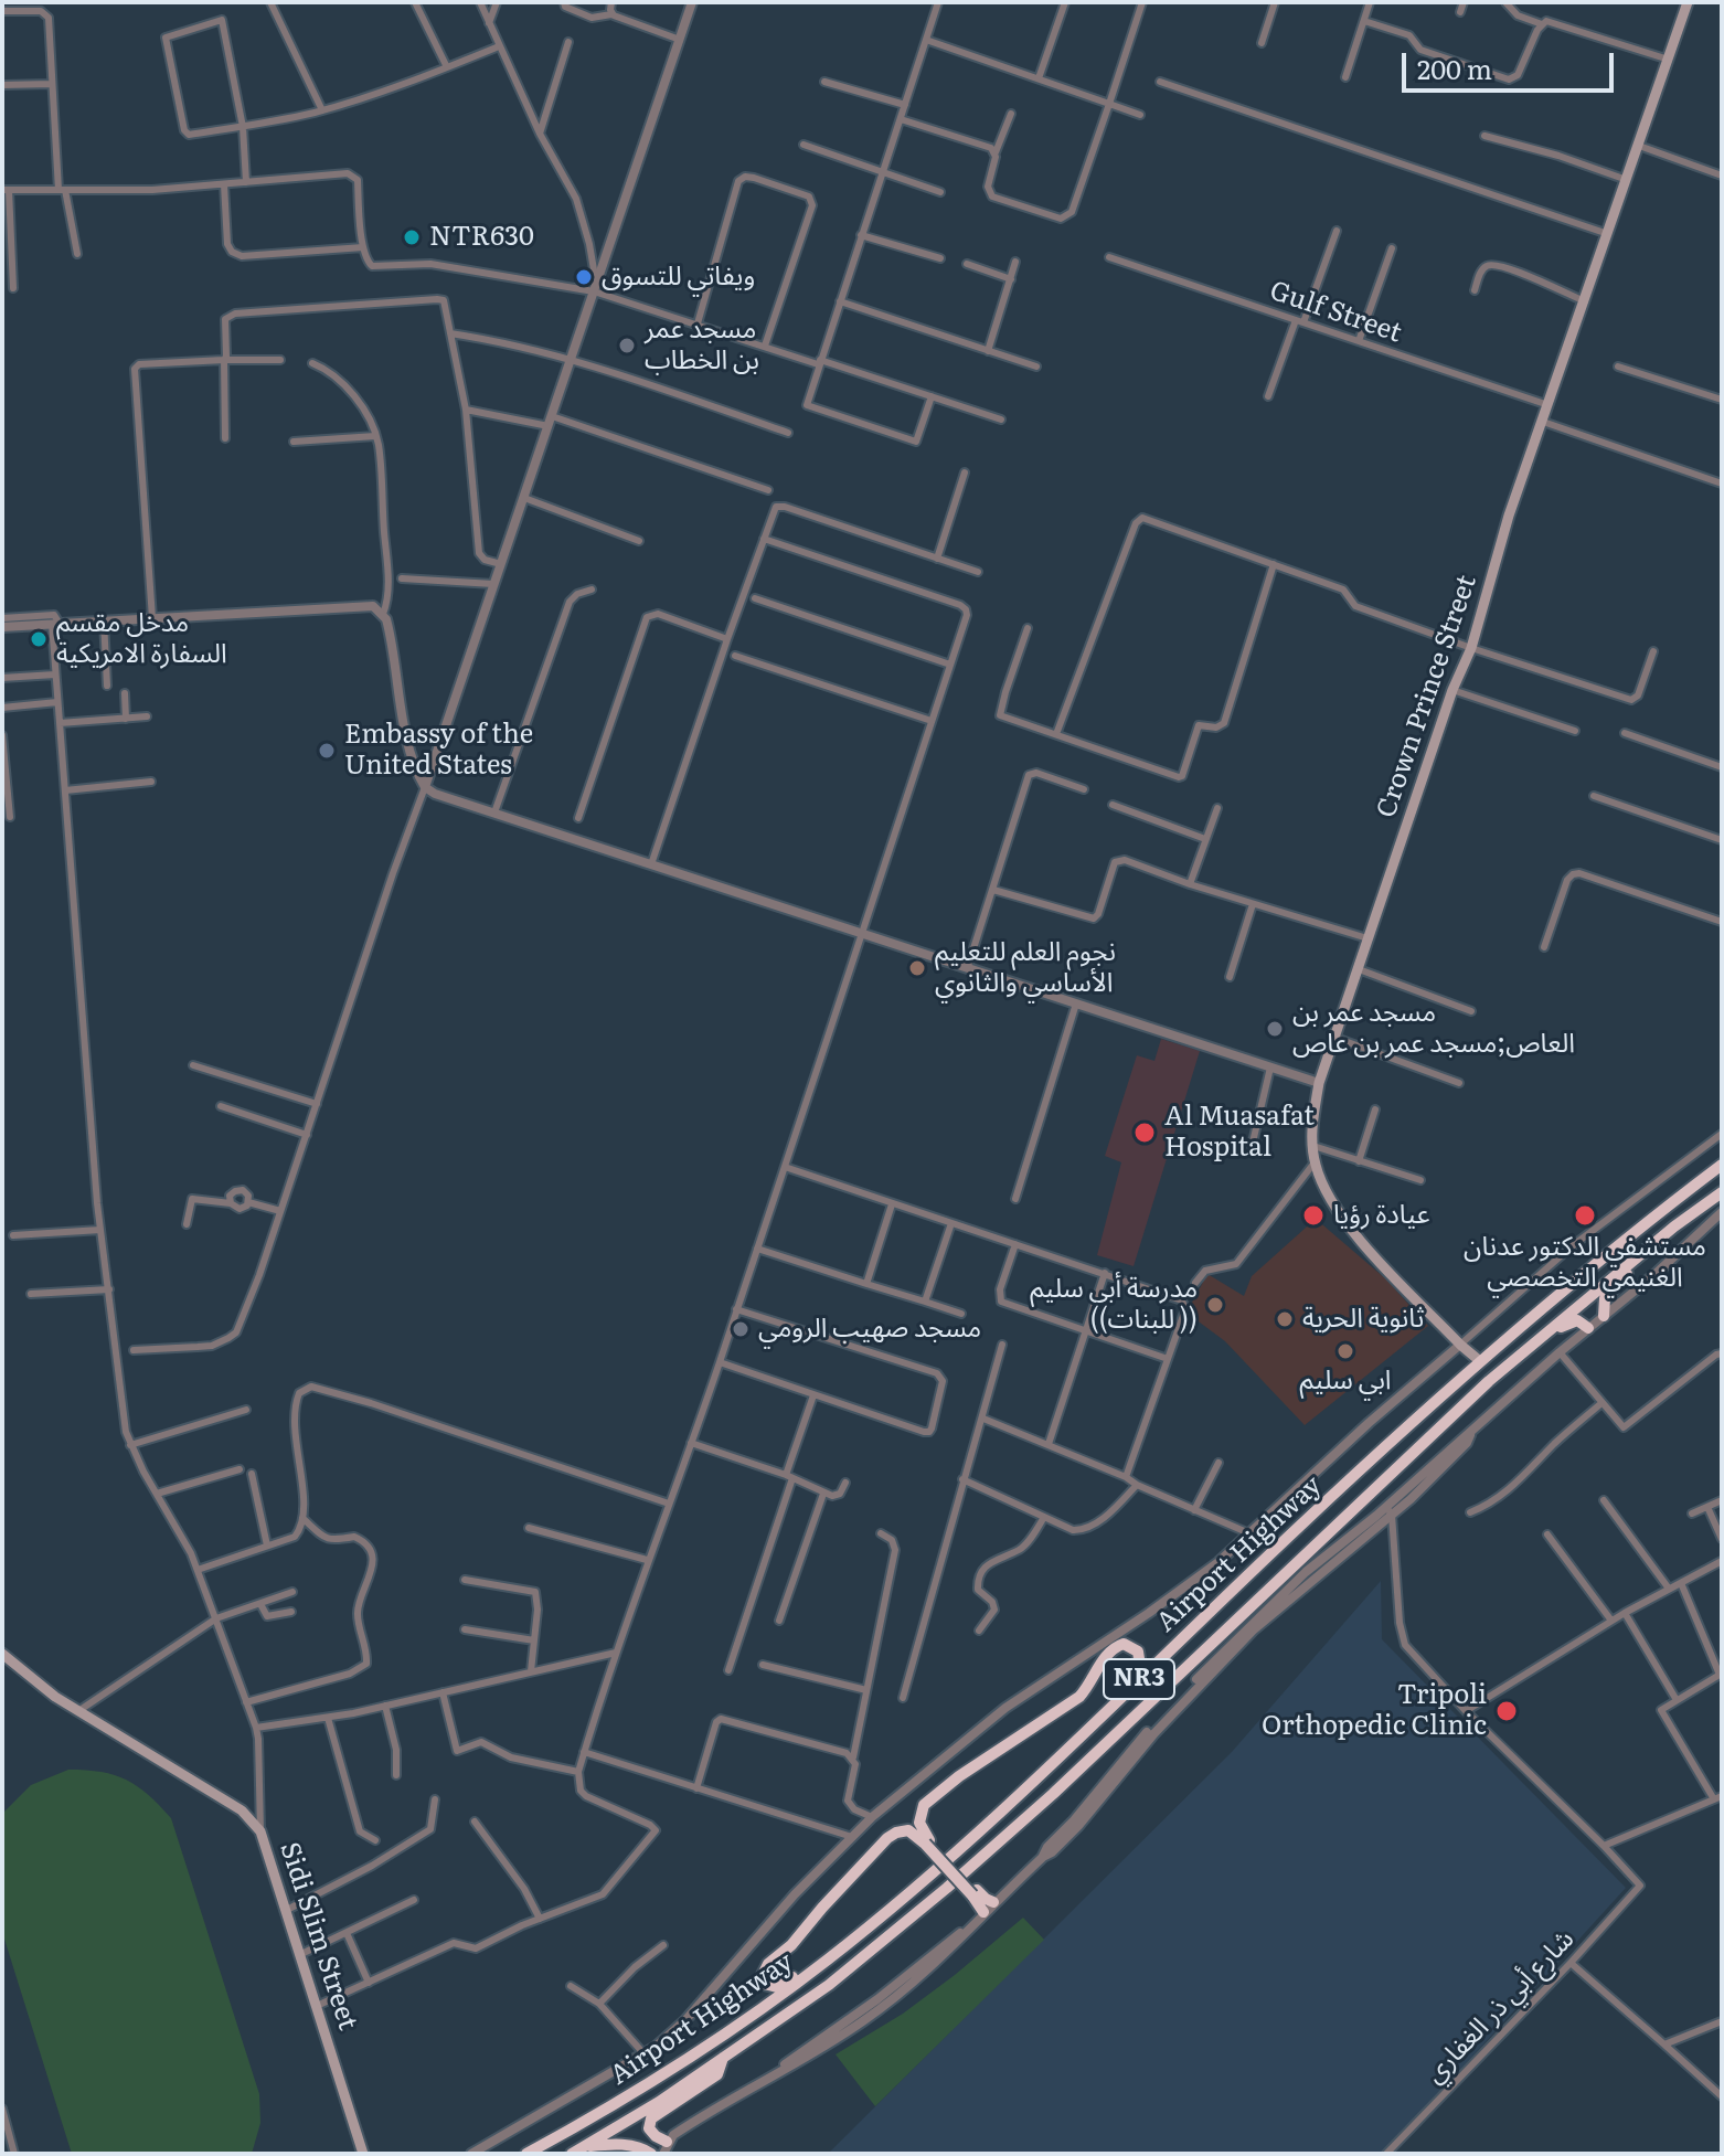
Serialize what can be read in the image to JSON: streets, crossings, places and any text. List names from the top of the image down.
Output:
{
  "streets": {
    "highway": ["Airport Highway", "NR3"],
    "main road": ["Crown Prince Street", "Sidi Slim Street"],
    "street": ["Gulf Street", "شارع أبي ذر الغفاري"]
  },
  "crossings": [
    ["Gulf Street", "Crown Prince Street"],
    ["Crown Prince Street", "Airport Highway"]
  ],
  "places": [
    "NTR630",
    "ويفاتي للتسوق",
    "مسجد عمر بن الخطاب",
    "مدخل مقسم السفارة الامريكية",
    "Embassy of the United States",
    "نجوم العلم للتعليم الأساسي والثانوي",
    "مسجد عمر بن العاص;مسجد عمر بن عاص",
    "Al Muasafat Hospital",
    "عيادة رؤيا",
    "مستشفي الدكتور عدنان الغنيمي التخصصي",
    "مدرسة أبي سليم ((للبنات ))",
    "ثانوية الحرية",
    "مسجد صهيب الرومي",
    "ابي سليم",
    "Tripoli Orthopedic Clinic"
  ],
  "scale_bar": "200 m"
}
